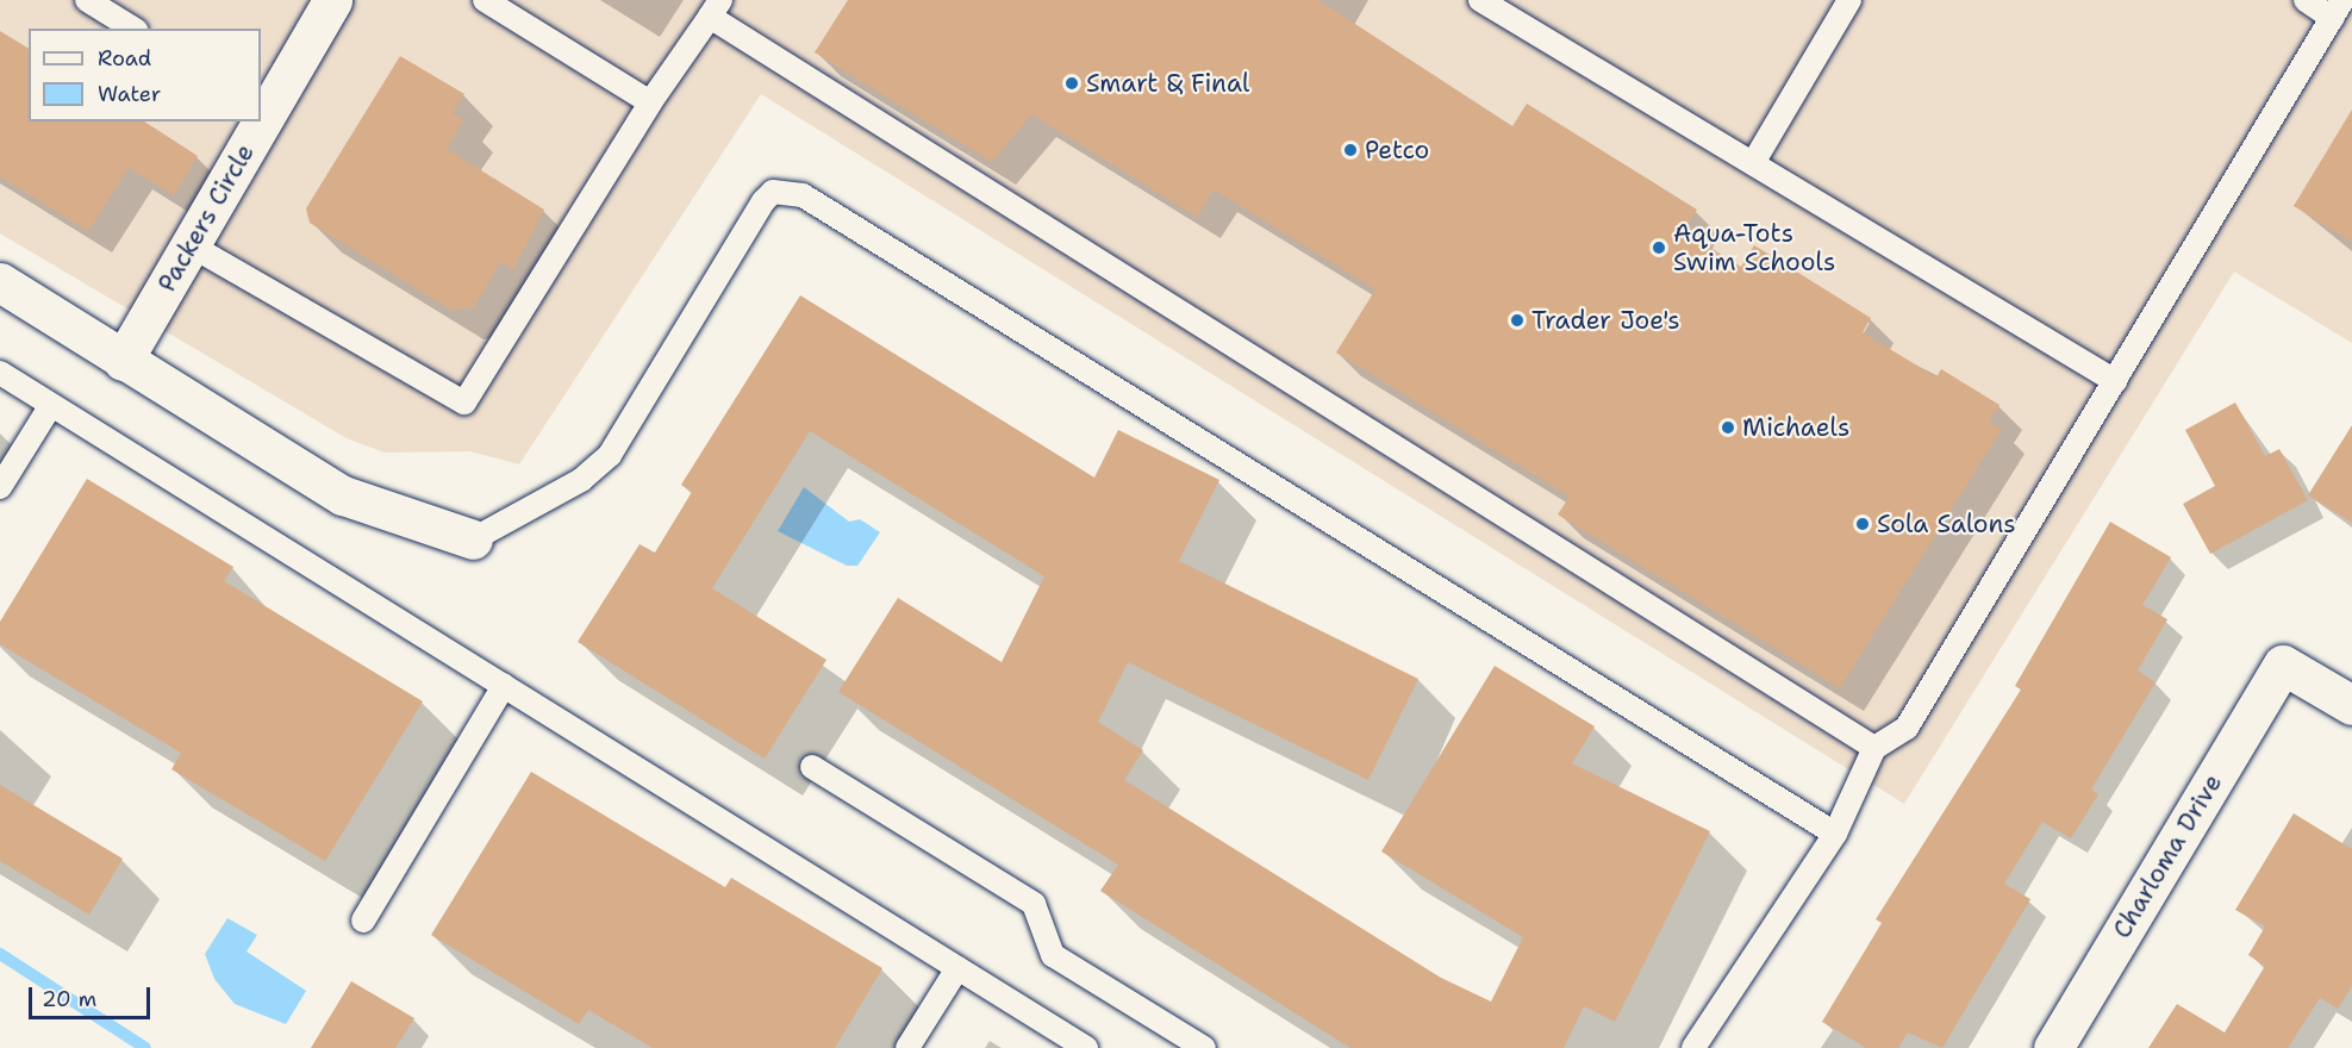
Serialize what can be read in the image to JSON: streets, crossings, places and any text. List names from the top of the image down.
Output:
{
  "streets": {
    "street": ["Packers Circle", "Charloma Drive"]
  },
  "places": [
    "Smart & Final",
    "Petco",
    "Aqua-Tots Swim Schools",
    "Trader Joe's",
    "Michaels",
    "Sola Salons"
  ],
  "legend": ["Road", "Water"],
  "scale_bar": "20 m"
}
